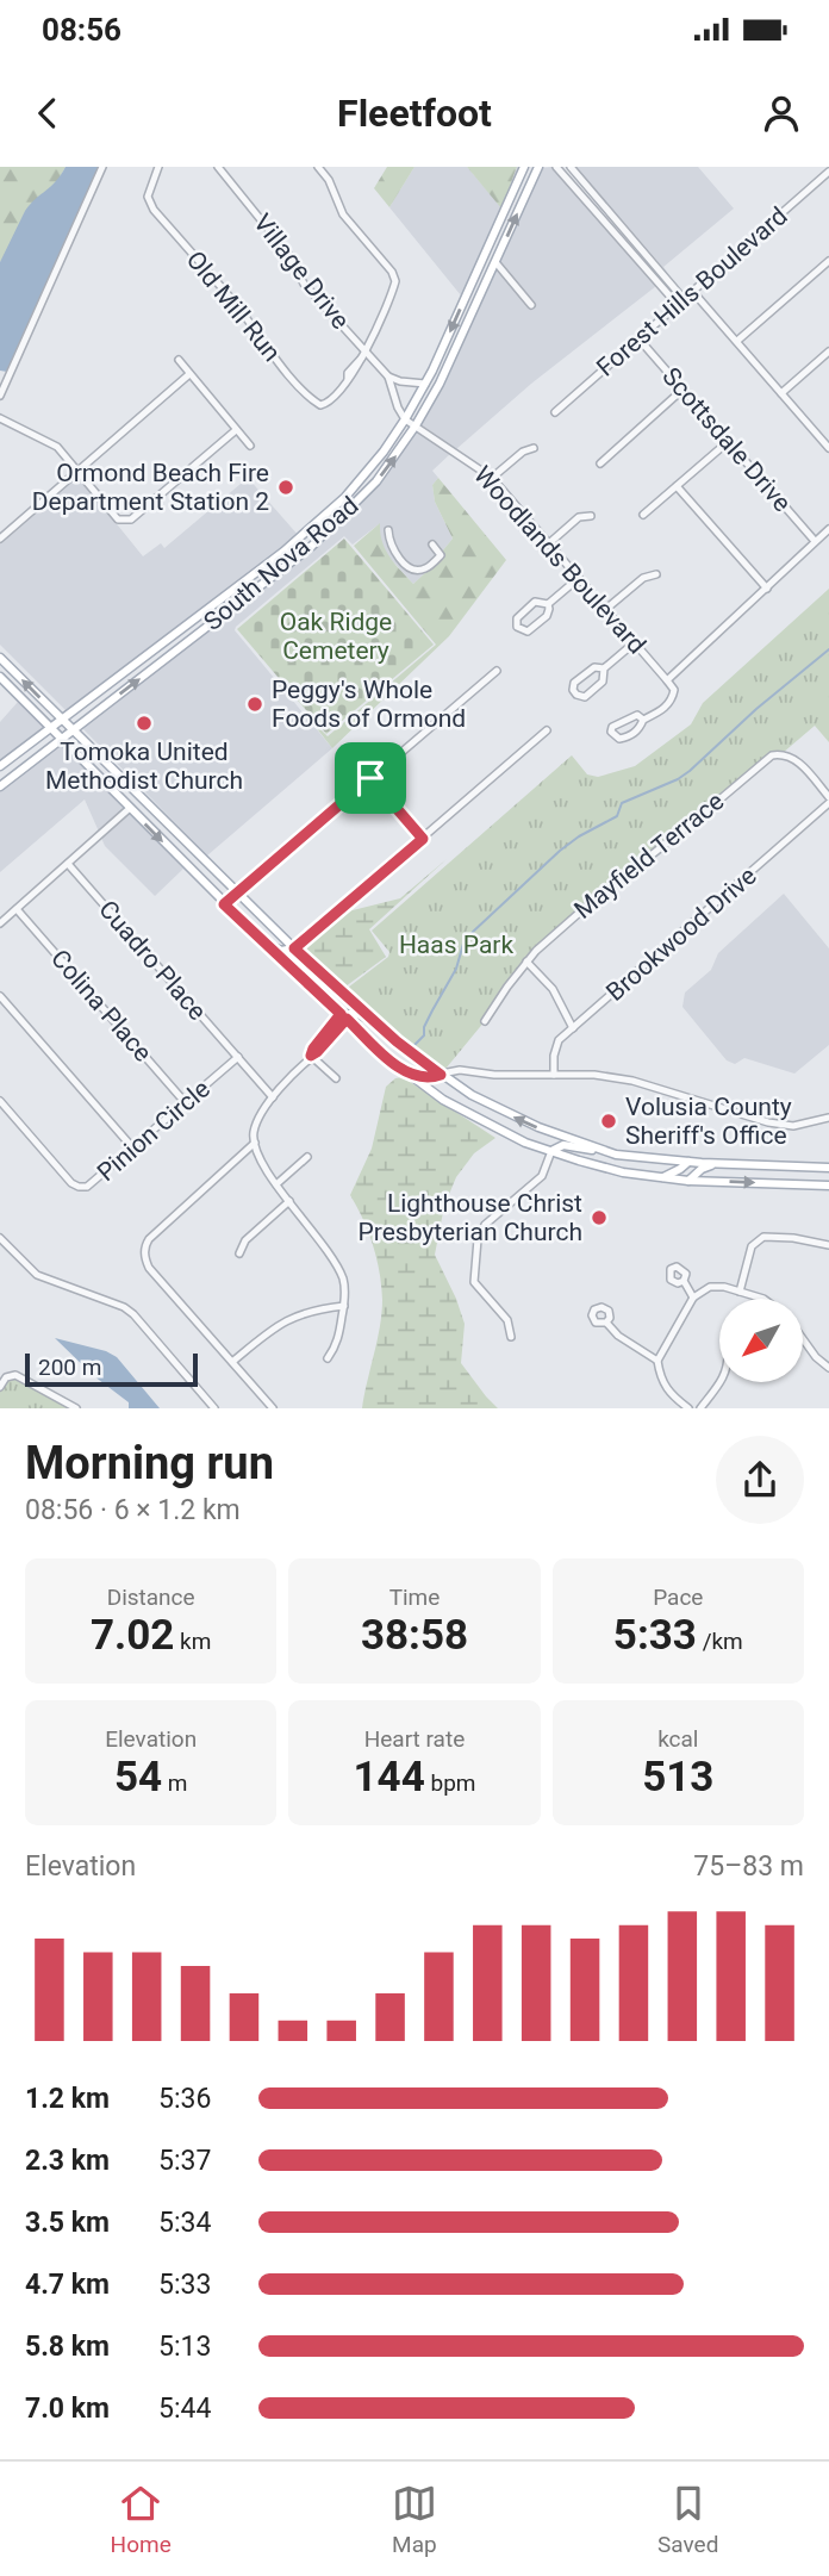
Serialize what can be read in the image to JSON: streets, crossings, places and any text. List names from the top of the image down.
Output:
{
  "streets": {
    "main road": ["South Nova Road"],
    "street": [
      "Village Drive",
      "Forest Hills Boulevard",
      "Old Mill Run",
      "Scottsdale Drive",
      "Woodlands Boulevard",
      "Mayfield Terrace",
      "Brookwood Drive",
      "Cuadro Place",
      "Colina Place",
      "Pinion Circle"
    ]
  },
  "crossings": [
    ["Village Drive", "Old Mill Run"],
    ["Village Drive", "Woodlands Boulevard"],
    ["Village Drive", "South Nova Road"],
    ["Forest Hills Boulevard", "Scottsdale Drive"],
    ["Woodlands Boulevard", "South Nova Road"],
    ["Cuadro Place", "Pinion Circle"],
    ["Colina Place", "Pinion Circle"]
  ],
  "parks": ["Oak Ridge Cemetery", "Haas Park"],
  "places": [
    "Ormond Beach Fire Department Station 2",
    "Peggy's Whole Foods of Ormond",
    "Tomoka United Methodist Church",
    "Volusia County Sheriff's Office",
    "Lighthouse Christ Presbyterian Church"
  ],
  "scale_bar": "200 m",
  "north": "bottom left",
  "page": {
    "status": "08:56",
    "header": "Fleetfoot",
    "scale": "200 m",
    "heading": ["Morning run", "08:56 · 6 × 1.2 km"],
    "stats": [
      ["Distance", "7.02 km"],
      ["Time", "38:58"],
      ["Pace", "5:33 /km"],
      ["Elevation", "54 m"],
      ["Heart rate", "144 bpm"],
      ["kcal", "513"]
    ],
    "chart": ["Elevation", "75–83 m"],
    "list": [
      {
        "name": "1.2 km",
        "note": "5:36"
      },
      {
        "name": "2.3 km",
        "note": "5:37"
      },
      {
        "name": "3.5 km",
        "note": "5:34"
      },
      {
        "name": "4.7 km",
        "note": "5:33"
      },
      {
        "name": "5.8 km",
        "note": "5:13"
      },
      {
        "name": "7.0 km",
        "note": "5:44"
      }
    ],
    "tabs": ["Home", "Map", "Saved"]
  }
}
